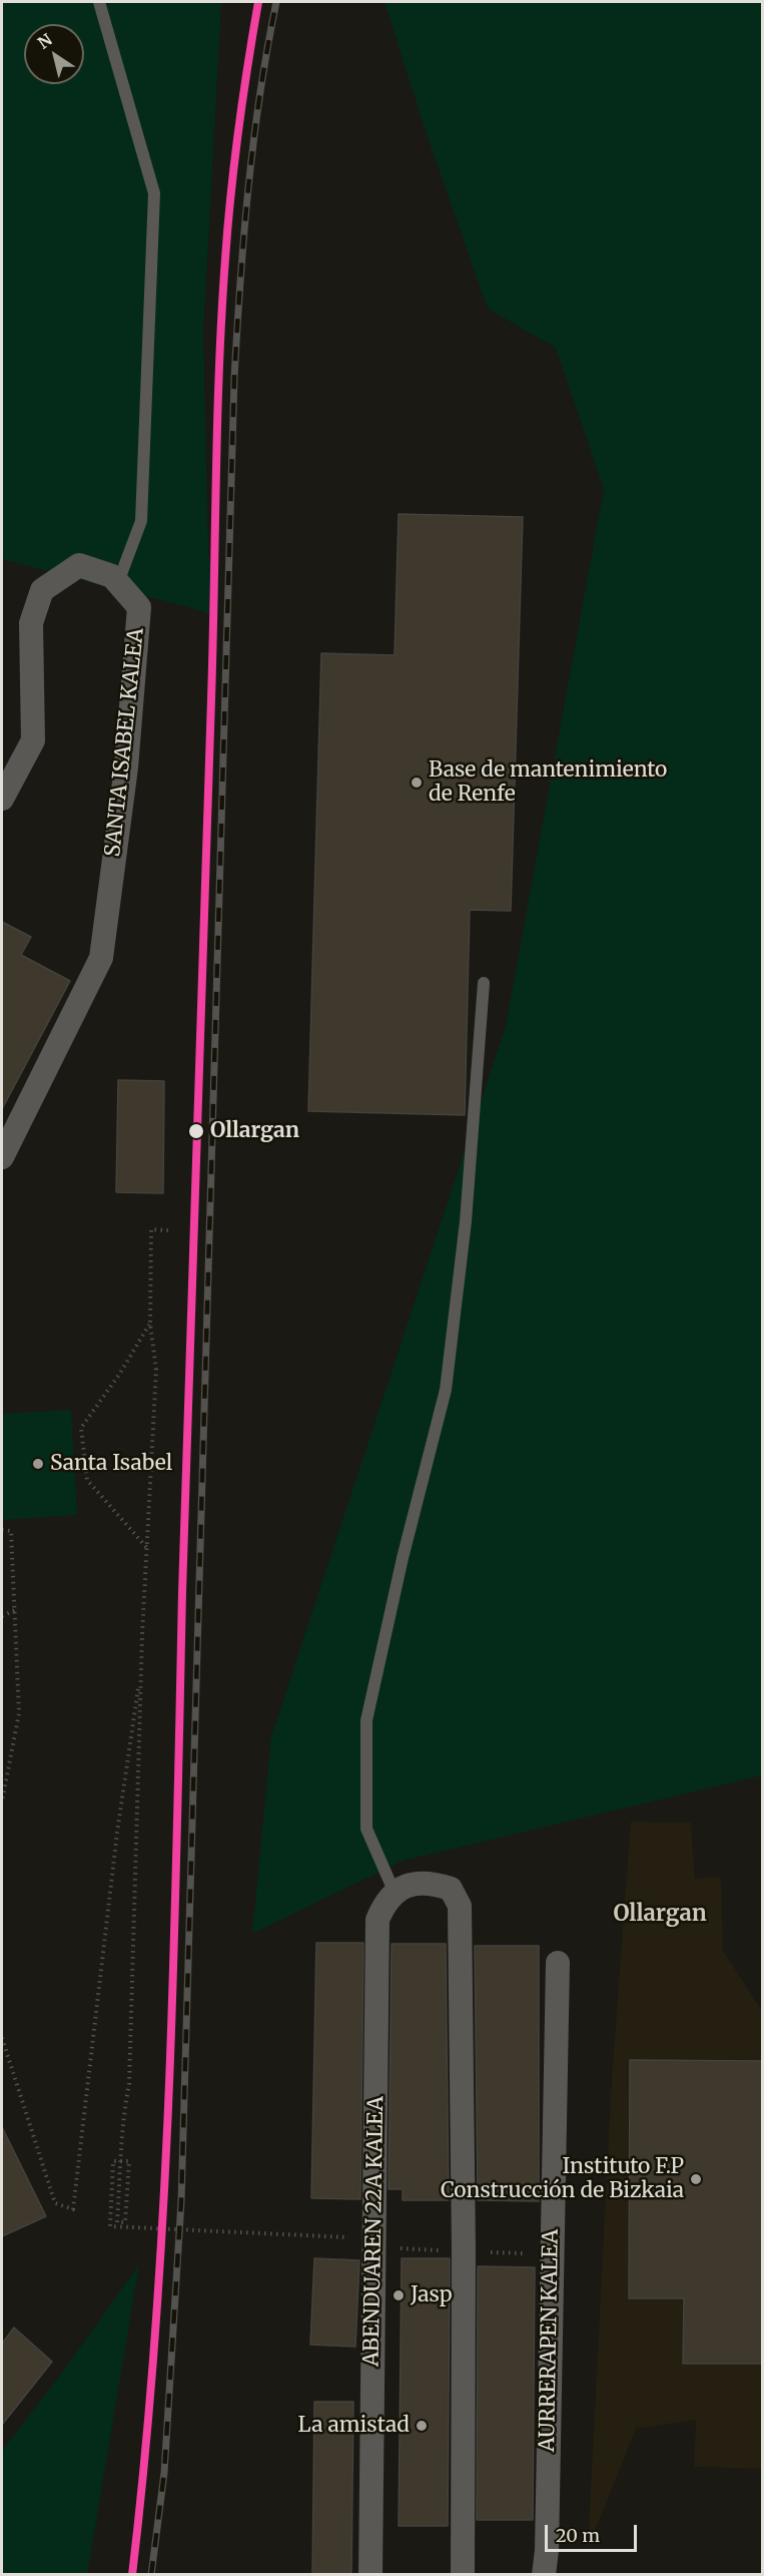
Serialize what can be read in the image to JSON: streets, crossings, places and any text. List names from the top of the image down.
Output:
{
  "streets": {
    "street": ["SANTA ISABEL KALEA", "ABENDUAREN 22A KALEA", "AURRERAPEN KALEA"]
  },
  "districts": ["Ollargan"],
  "places": [
    "Base de mantenimiento de Renfe",
    "Ollargan",
    "Santa Isabel",
    "Instituto F.P Construcción de Bizkaia",
    "Jasp",
    "La amistad"
  ],
  "scale_bar": "20 m",
  "north": "top left"
}
